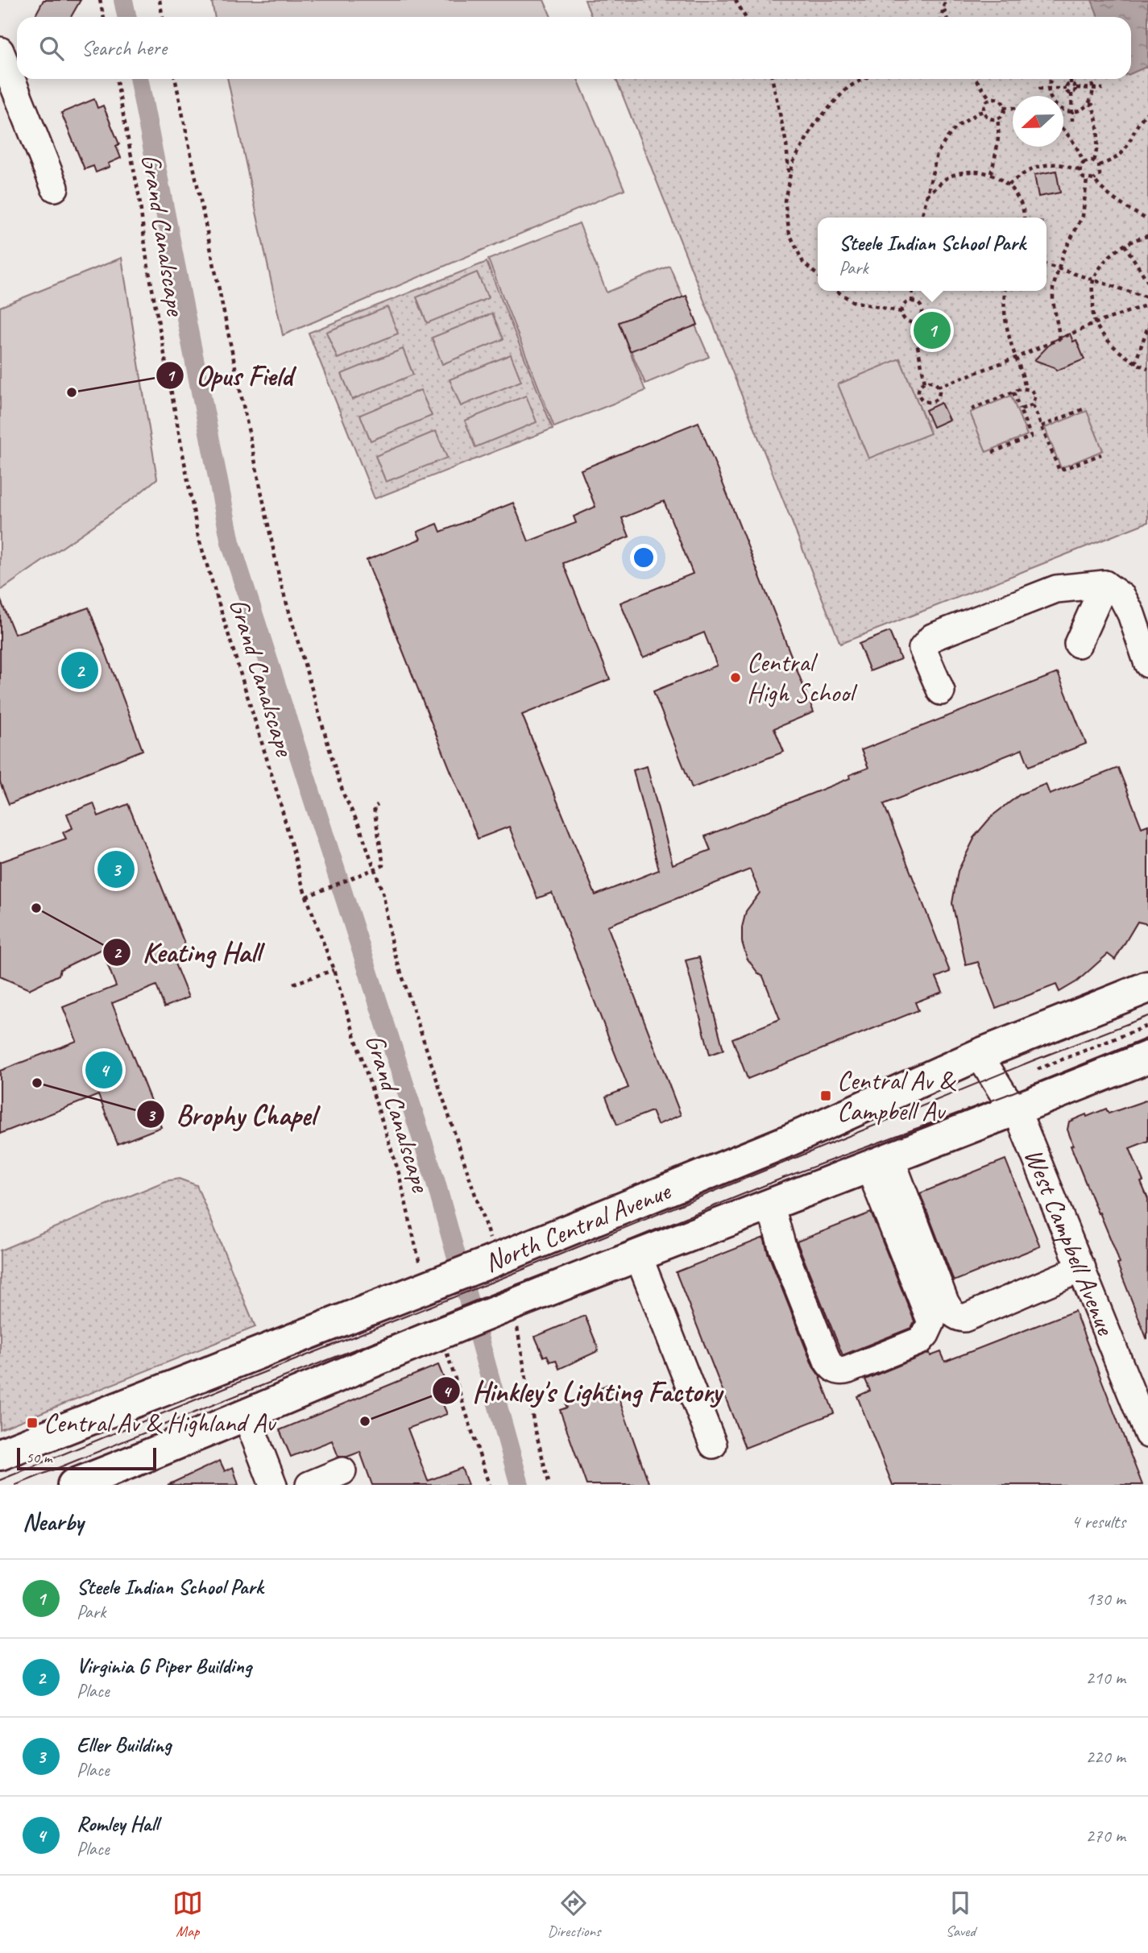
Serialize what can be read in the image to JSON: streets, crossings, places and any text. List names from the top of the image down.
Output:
{
  "streets": {
    "main road": ["North Central Avenue"],
    "street": ["West Campbell Avenue"],
    "path": ["Grand Canalscape"]
  },
  "crossings": [
    ["Grand Canalscape", "North Central Avenue"],
    ["North Central Avenue", "West Campbell Avenue"]
  ],
  "places": {
    "other": [
      "Opus Field",
      "Central High School",
      "Keating Hall",
      "Brophy Chapel",
      "Hinkley's Lighting Factory"
    ],
    "transit": ["Central Av & Campbell Av", "Central Av & Highland Av"]
  },
  "scale_bar": "50 m",
  "north": "left",
  "page": {
    "search": "Search here",
    "popup": ["Steele Indian School Park", "Park"],
    "pins": [
      "1",
      "2",
      "3",
      "4"
    ],
    "scale": "50 m",
    "heading": ["Nearby", "4 results"],
    "list": [
      {
        "mark": "1",
        "name": "Steele Indian School Park",
        "note": "Park",
        "value": "130 m"
      },
      {
        "mark": "2",
        "name": "Virginia G Piper Building",
        "note": "Place",
        "value": "210 m"
      },
      {
        "mark": "3",
        "name": "Eller Building",
        "note": "Place",
        "value": "220 m"
      },
      {
        "mark": "4",
        "name": "Romley Hall",
        "note": "Place",
        "value": "270 m"
      }
    ],
    "nav": ["Map", "Directions", "Saved"]
  }
}
